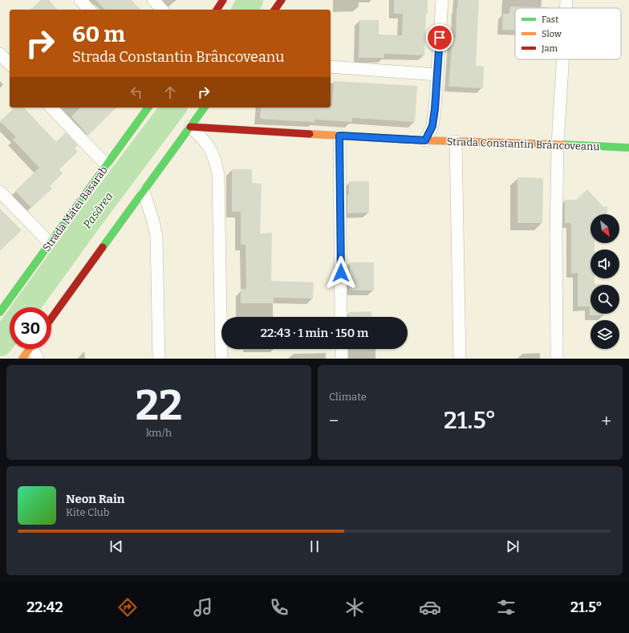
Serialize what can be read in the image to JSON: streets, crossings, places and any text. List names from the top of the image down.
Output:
{
  "streets": {
    "street": ["Strada Constantin Brâncoveanu", "Strada Matei Basarab"]
  },
  "water": ["Pasărea"],
  "legend": ["Fast", "Slow", "Jam"],
  "north": "bottom right",
  "page": {
    "turn": ["60 m", "Strada Constantin Brâncoveanu"],
    "limit": "30",
    "trip": "22:43 · 1 min · 150 m",
    "tile": [
      ["22", "km/h"],
      "Climate"
    ],
    "heat": ["−", "21.5°", "+"],
    "song": ["Neon Rain", "Kite Club"],
    "tabs": ["22:42", "21.5°"]
  }
}
